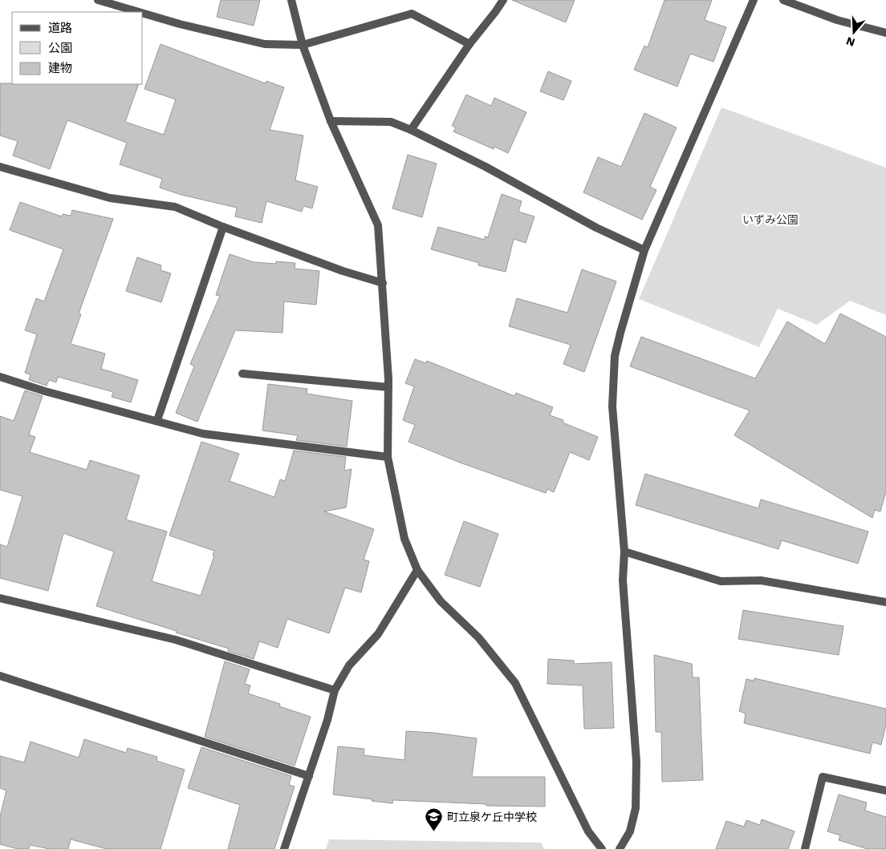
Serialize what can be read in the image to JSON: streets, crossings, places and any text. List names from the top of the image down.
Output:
{
  "parks": ["いずみ公園"],
  "places": {
    "school or university": ["町立泉ケ丘中学校"]
  },
  "legend": ["道路", "公園", "建物"],
  "north": "bottom"
}
